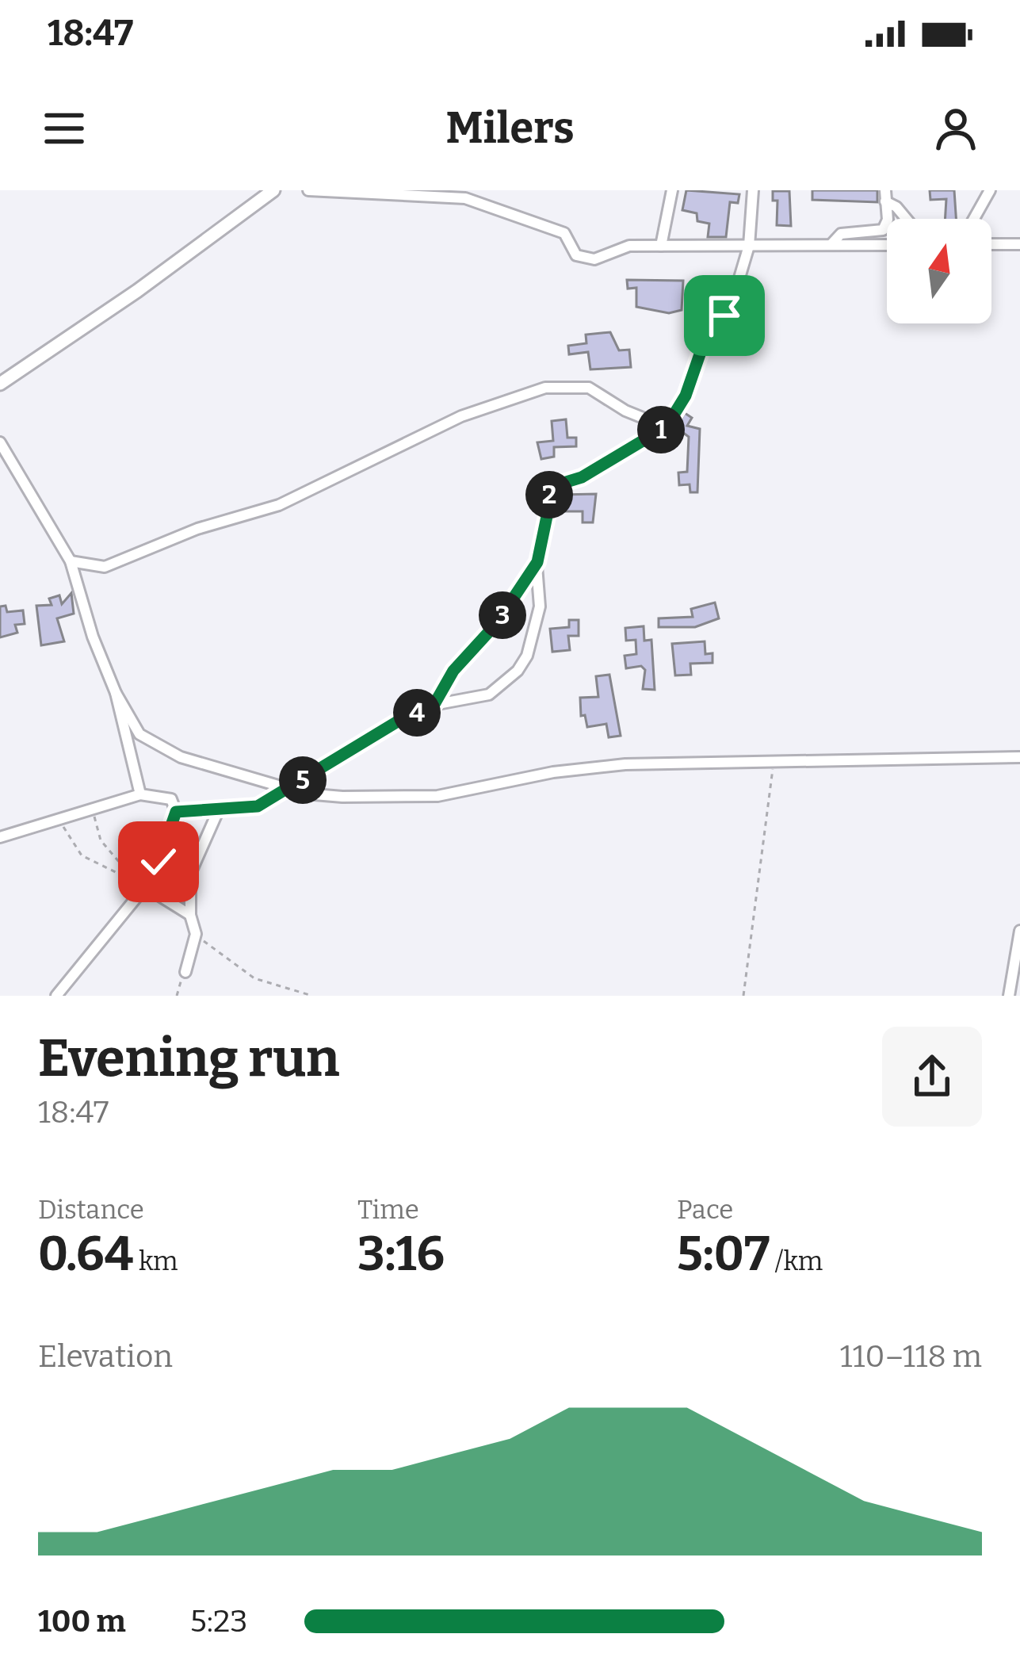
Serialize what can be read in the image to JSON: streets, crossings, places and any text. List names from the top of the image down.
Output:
{
  "north": "top",
  "page": {
    "status": "18:47",
    "header": "Milers",
    "pins": [
      "1",
      "2",
      "3",
      "4",
      "5"
    ],
    "heading": ["Evening run", "18:47"],
    "stats": [
      ["Distance", "0.64 km"],
      ["Time", "3:16"],
      ["Pace", "5:07 /km"]
    ],
    "chart": ["Elevation", "110–118 m"],
    "list": [
      {
        "name": "100 m",
        "note": "5:23"
      }
    ]
  }
}
